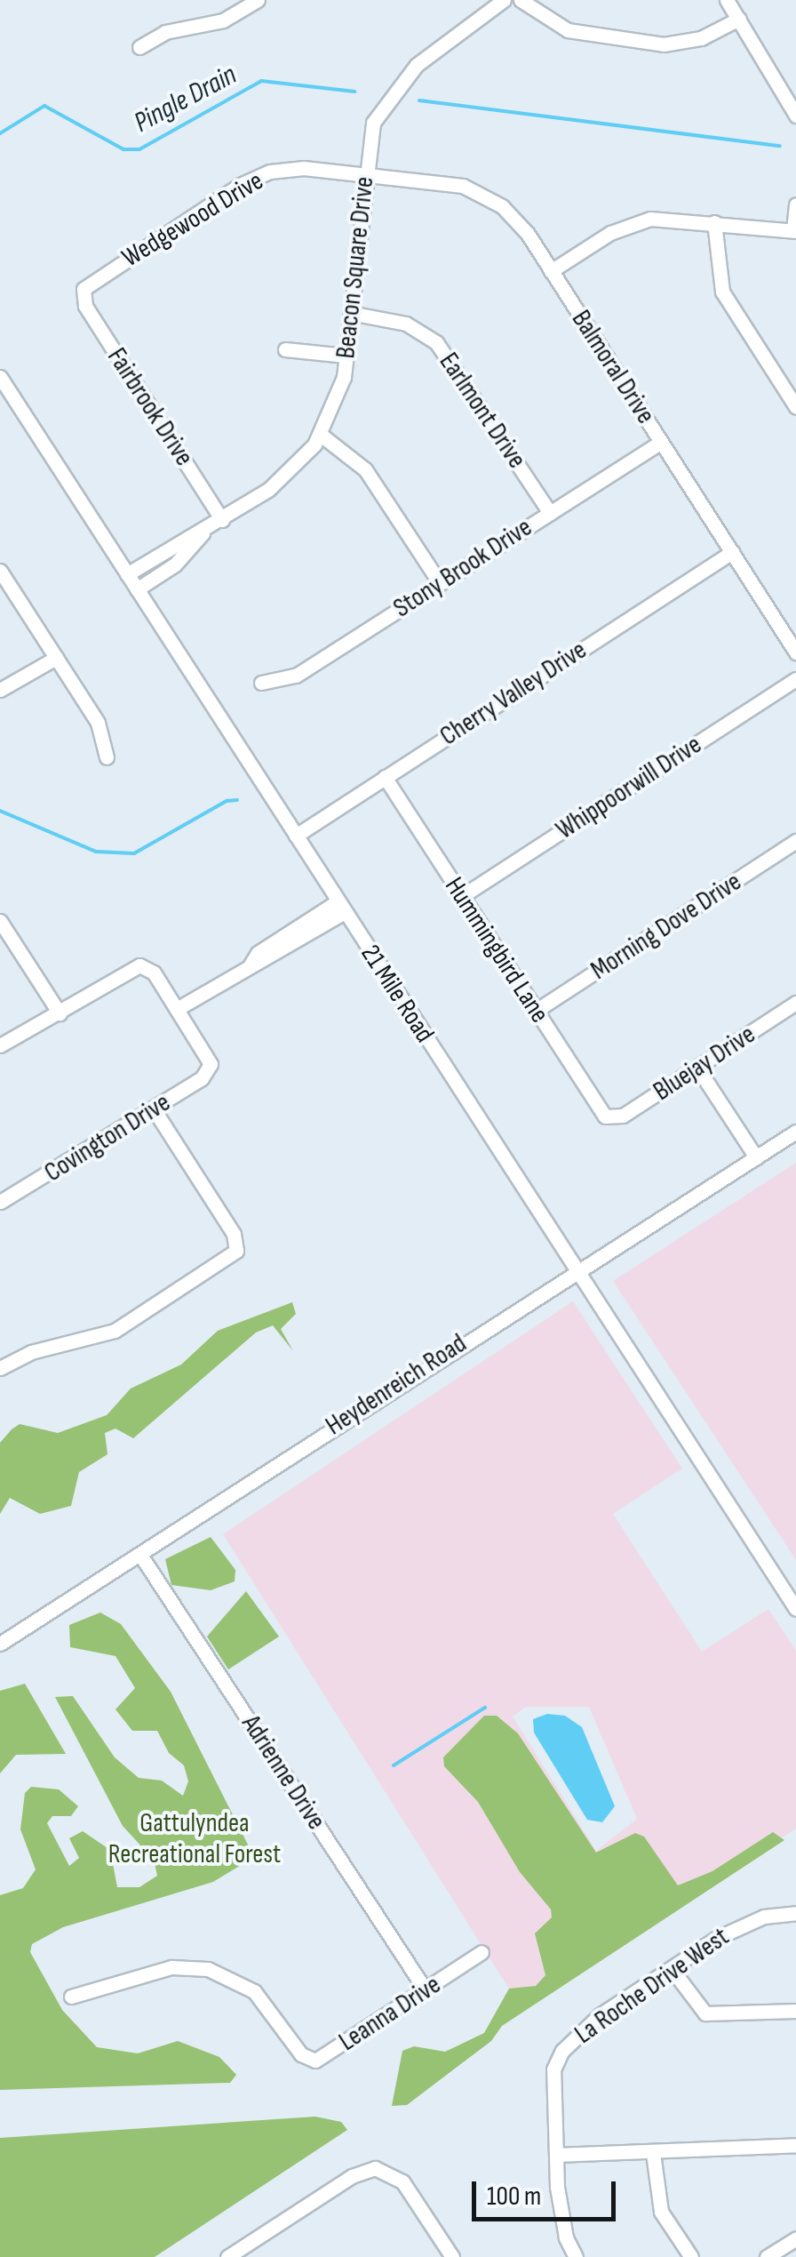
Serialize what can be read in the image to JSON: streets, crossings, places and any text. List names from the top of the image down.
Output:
{
  "streets": {
    "street": [
      "Wedgewood Drive",
      "Beacon Square Drive",
      "Balmoral Drive",
      "Fairbrook Drive",
      "Earlmont Drive",
      "Stony Brook Drive",
      "Cherry Valley Drive",
      "Whippoorwill Drive",
      "Morning Dove Drive",
      "Hummingbird Lane",
      "21 Mile Road",
      "Bluejay Drive",
      "Covington Drive",
      "Heydenreich Road",
      "Adrienne Drive",
      "La Roche Drive West",
      "Leanna Drive"
    ]
  },
  "crossings": [
    ["Wedgewood Drive", "Beacon Square Drive"],
    ["Wedgewood Drive", "Balmoral Drive"],
    ["Wedgewood Drive", "Fairbrook Drive"],
    ["Beacon Square Drive", "Balmoral Drive"],
    ["Beacon Square Drive", "Fairbrook Drive"],
    ["Beacon Square Drive", "Earlmont Drive"],
    ["Beacon Square Drive", "21 Mile Road"],
    ["Balmoral Drive", "Stony Brook Drive"],
    ["Balmoral Drive", "Cherry Valley Drive"],
    ["Earlmont Drive", "Stony Brook Drive"],
    ["Cherry Valley Drive", "Hummingbird Lane"],
    ["Cherry Valley Drive", "21 Mile Road"],
    ["Whippoorwill Drive", "Hummingbird Lane"],
    ["Morning Dove Drive", "Hummingbird Lane"],
    ["Hummingbird Lane", "Bluejay Drive"],
    ["21 Mile Road", "Heydenreich Road"],
    ["Heydenreich Road", "Adrienne Drive"],
    ["Adrienne Drive", "Leanna Drive"]
  ],
  "water": ["Pingle Drain"],
  "parks": ["Gattulyndea Recreational Forest"],
  "scale_bar": "100 m"
}
